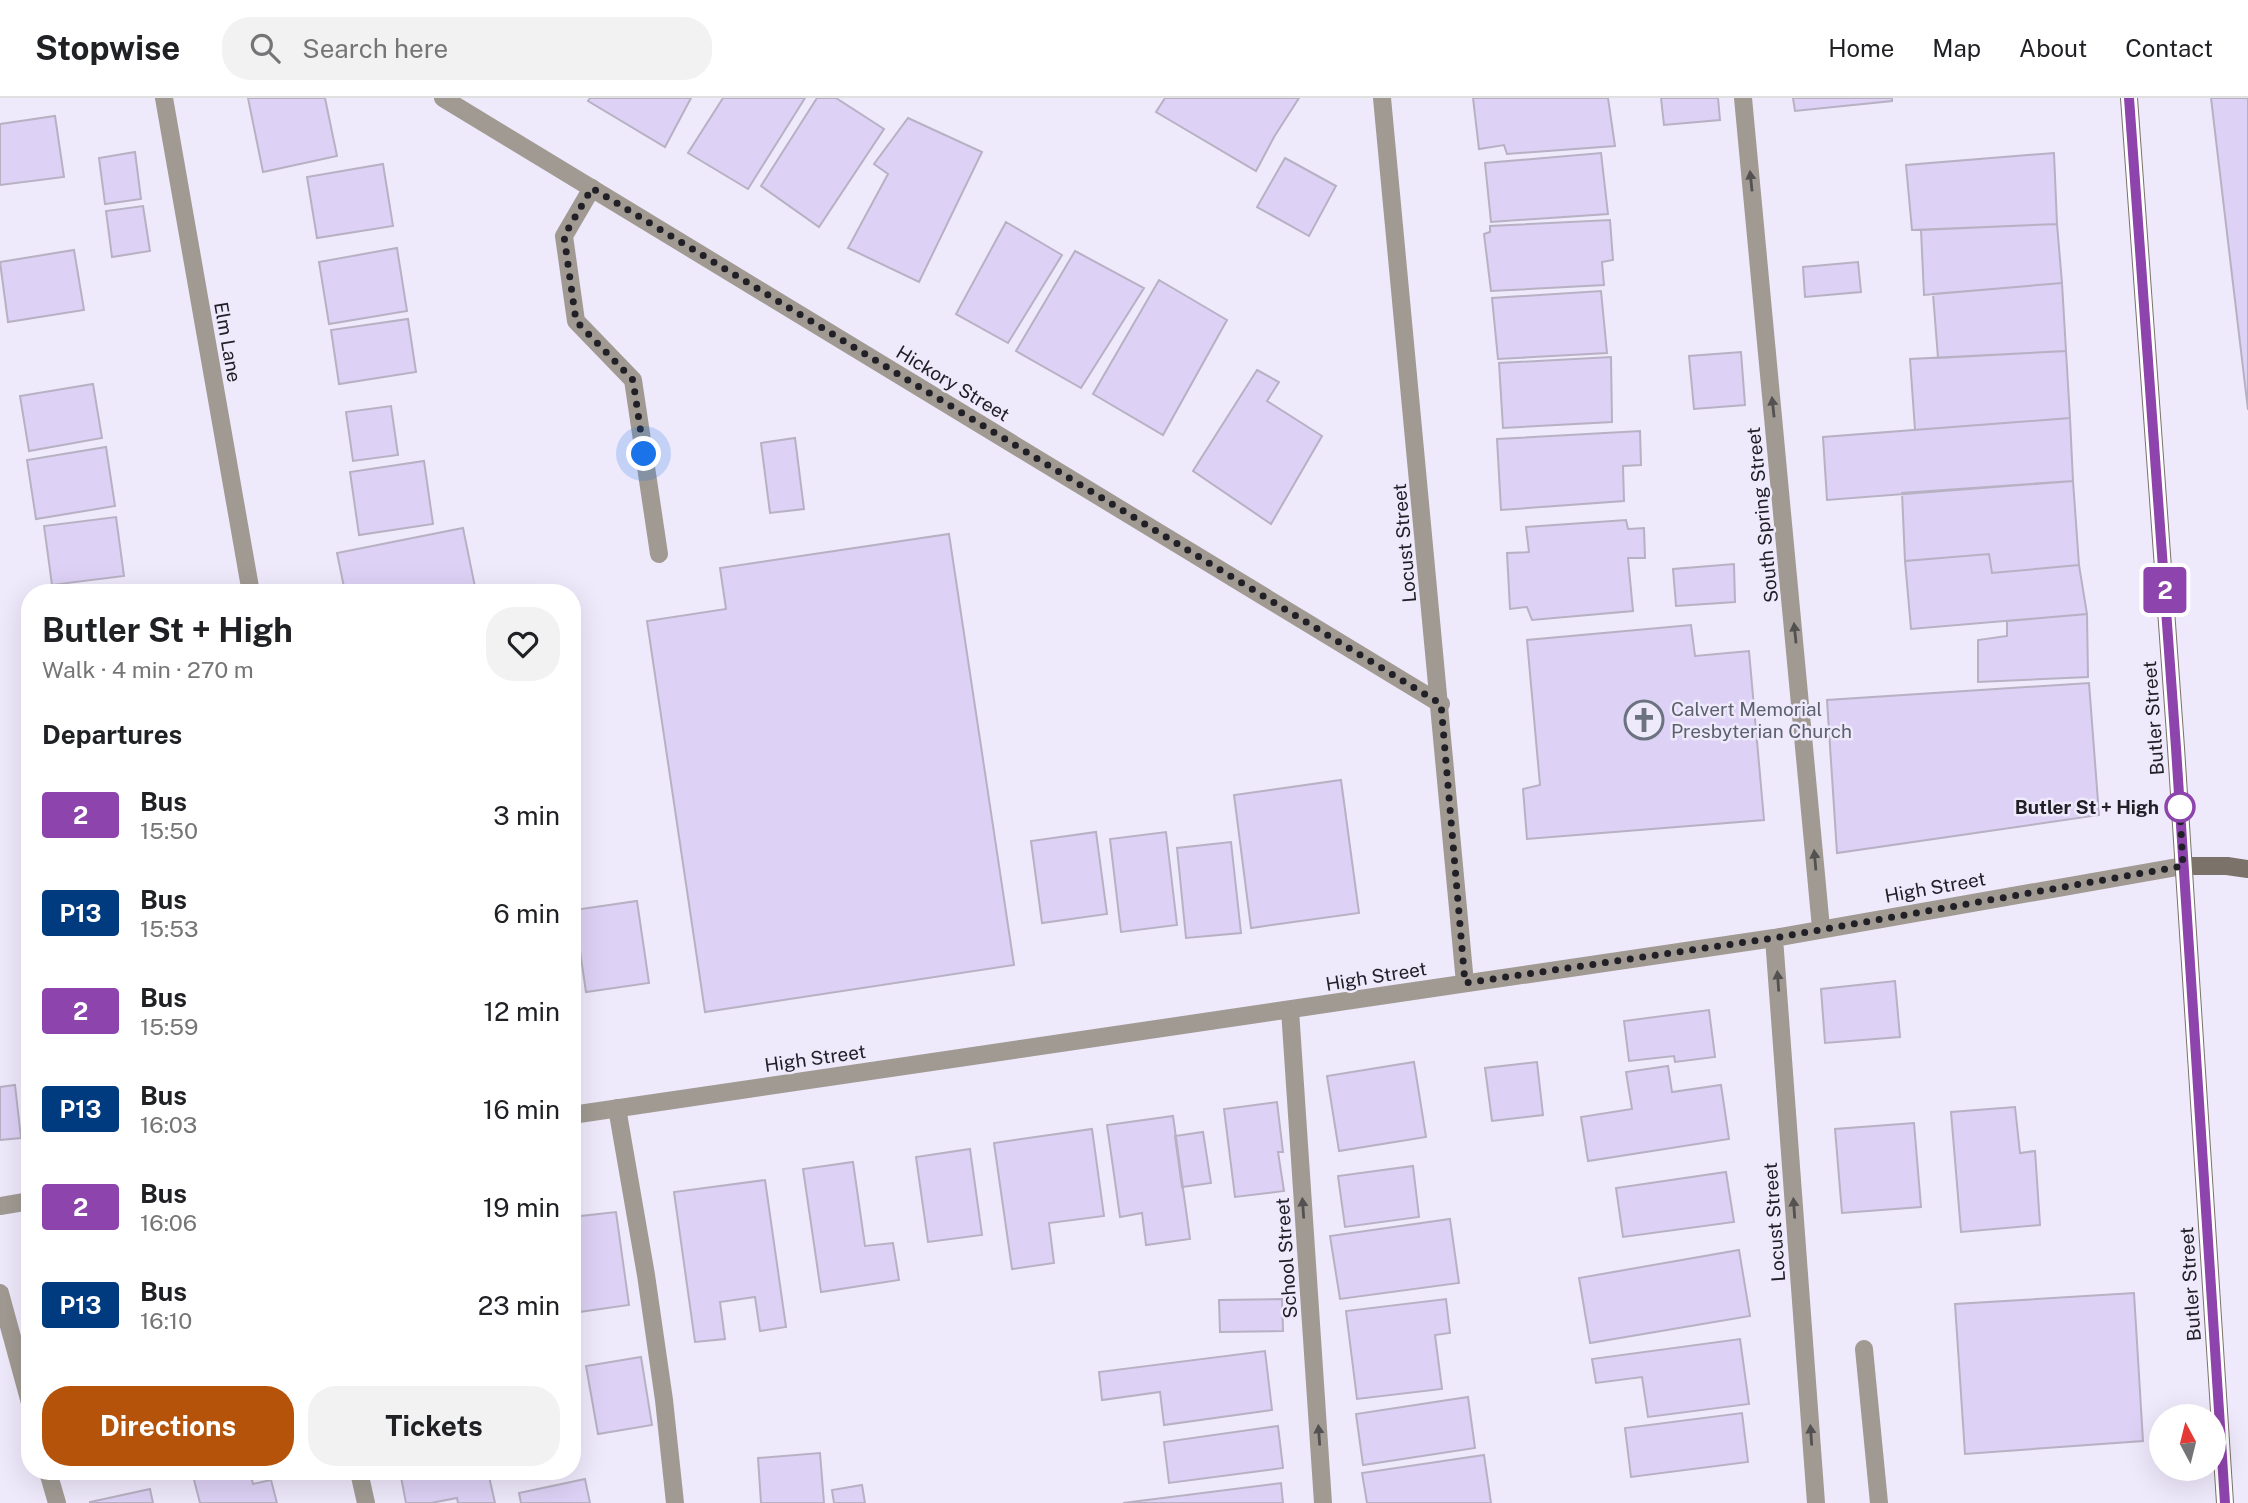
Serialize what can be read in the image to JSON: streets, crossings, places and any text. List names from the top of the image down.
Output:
{
  "streets": {
    "street": [
      "Elm Lane",
      "Hickory Street",
      "South Spring Street",
      "Locust Street",
      "Butler Street",
      "High Street",
      "School Street"
    ]
  },
  "crossings": [
    ["Hickory Street", "Locust Street"],
    ["South Spring Street", "High Street"],
    ["Locust Street", "High Street"],
    ["Butler Street", "High Street"],
    ["High Street", "School Street"]
  ],
  "one_way": ["South Spring Street", "Locust Street", "School Street"],
  "places": {
    "church": ["Calvert Memorial Presbyterian Church"],
    "other": ["Butler St + High"]
  },
  "lines": ["bus line 2"],
  "north": "top",
  "page": {
    "header": "Stopwise",
    "search": "Search here",
    "nav": [
      "Home",
      "Map",
      "About",
      "Contact"
    ],
    "on_map": "2",
    "heading": [
      ["Butler St + High", "Walk · 4 min · 270 m"],
      "Departures"
    ],
    "list": [
      {
        "mark": "2",
        "name": "Bus",
        "note": "15:50",
        "value": "3 min"
      },
      {
        "mark": "P13",
        "name": "Bus",
        "note": "15:53",
        "value": "6 min"
      },
      {
        "mark": "2",
        "name": "Bus",
        "note": "15:59",
        "value": "12 min"
      },
      {
        "mark": "P13",
        "name": "Bus",
        "note": "16:03",
        "value": "16 min"
      },
      {
        "mark": "2",
        "name": "Bus",
        "note": "16:06",
        "value": "19 min"
      },
      {
        "mark": "P13",
        "name": "Bus",
        "note": "16:10",
        "value": "23 min"
      }
    ],
    "buttons": ["Directions", "Tickets"]
  }
}
